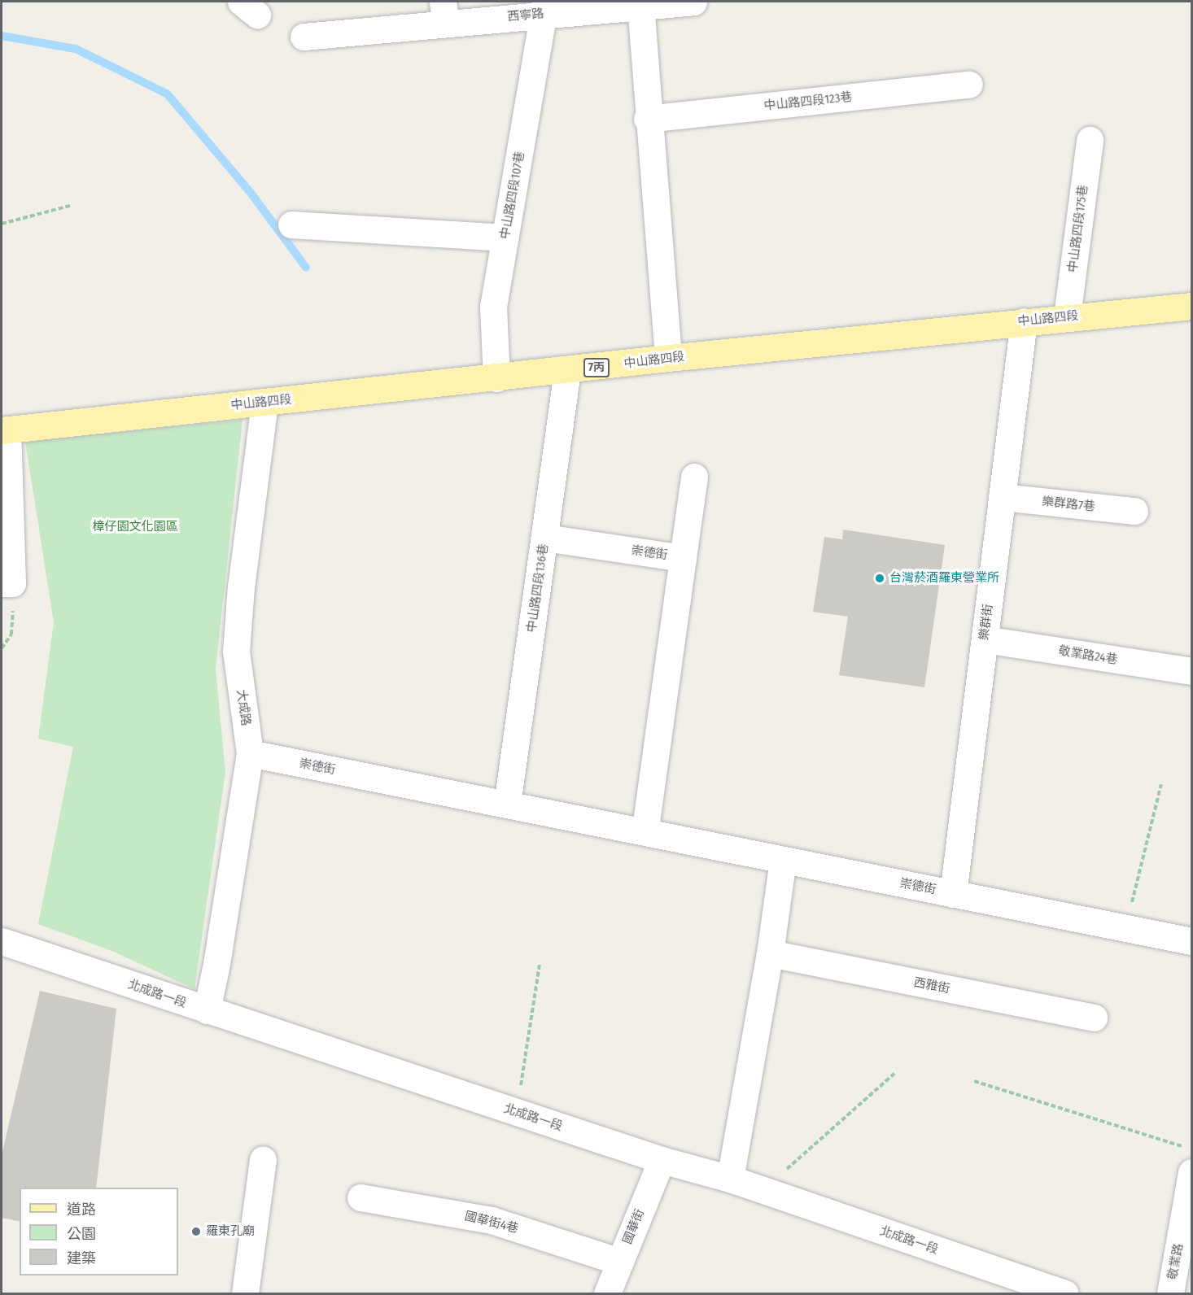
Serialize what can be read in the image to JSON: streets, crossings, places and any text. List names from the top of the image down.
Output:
{
  "streets": {
    "main road": ["中山路四段", "7丙"],
    "street": [
      "西寧路",
      "中山路四段123巷",
      "中山路四段107巷",
      "中山路四段175巷",
      "樂群路7巷",
      "崇德街",
      "中山路四段136巷",
      "樂群街",
      "敬業路24巷",
      "大成路",
      "西雅街",
      "北成路一段",
      "國華街4巷",
      "國華街",
      "敬業路"
    ]
  },
  "crossings": [
    ["西寧路", "中山路四段107巷"],
    ["中山路四段107巷", "中山路四段"],
    ["中山路四段175巷", "中山路四段"],
    ["中山路四段", "中山路四段136巷"],
    ["中山路四段", "樂群街"],
    ["中山路四段", "大成路"],
    ["樂群路7巷", "樂群街"],
    ["崇德街", "中山路四段136巷"],
    ["崇德街", "樂群街"],
    ["崇德街", "大成路"],
    ["樂群街", "敬業路24巷"],
    ["大成路", "北成路一段"],
    ["北成路一段", "國華街"],
    ["國華街4巷", "國華街"]
  ],
  "parks": ["樟仔園文化園區"],
  "places": ["台灣菸酒羅東營業所", "羅東孔廟"],
  "legend": ["道路", "公園", "建築"]
}
